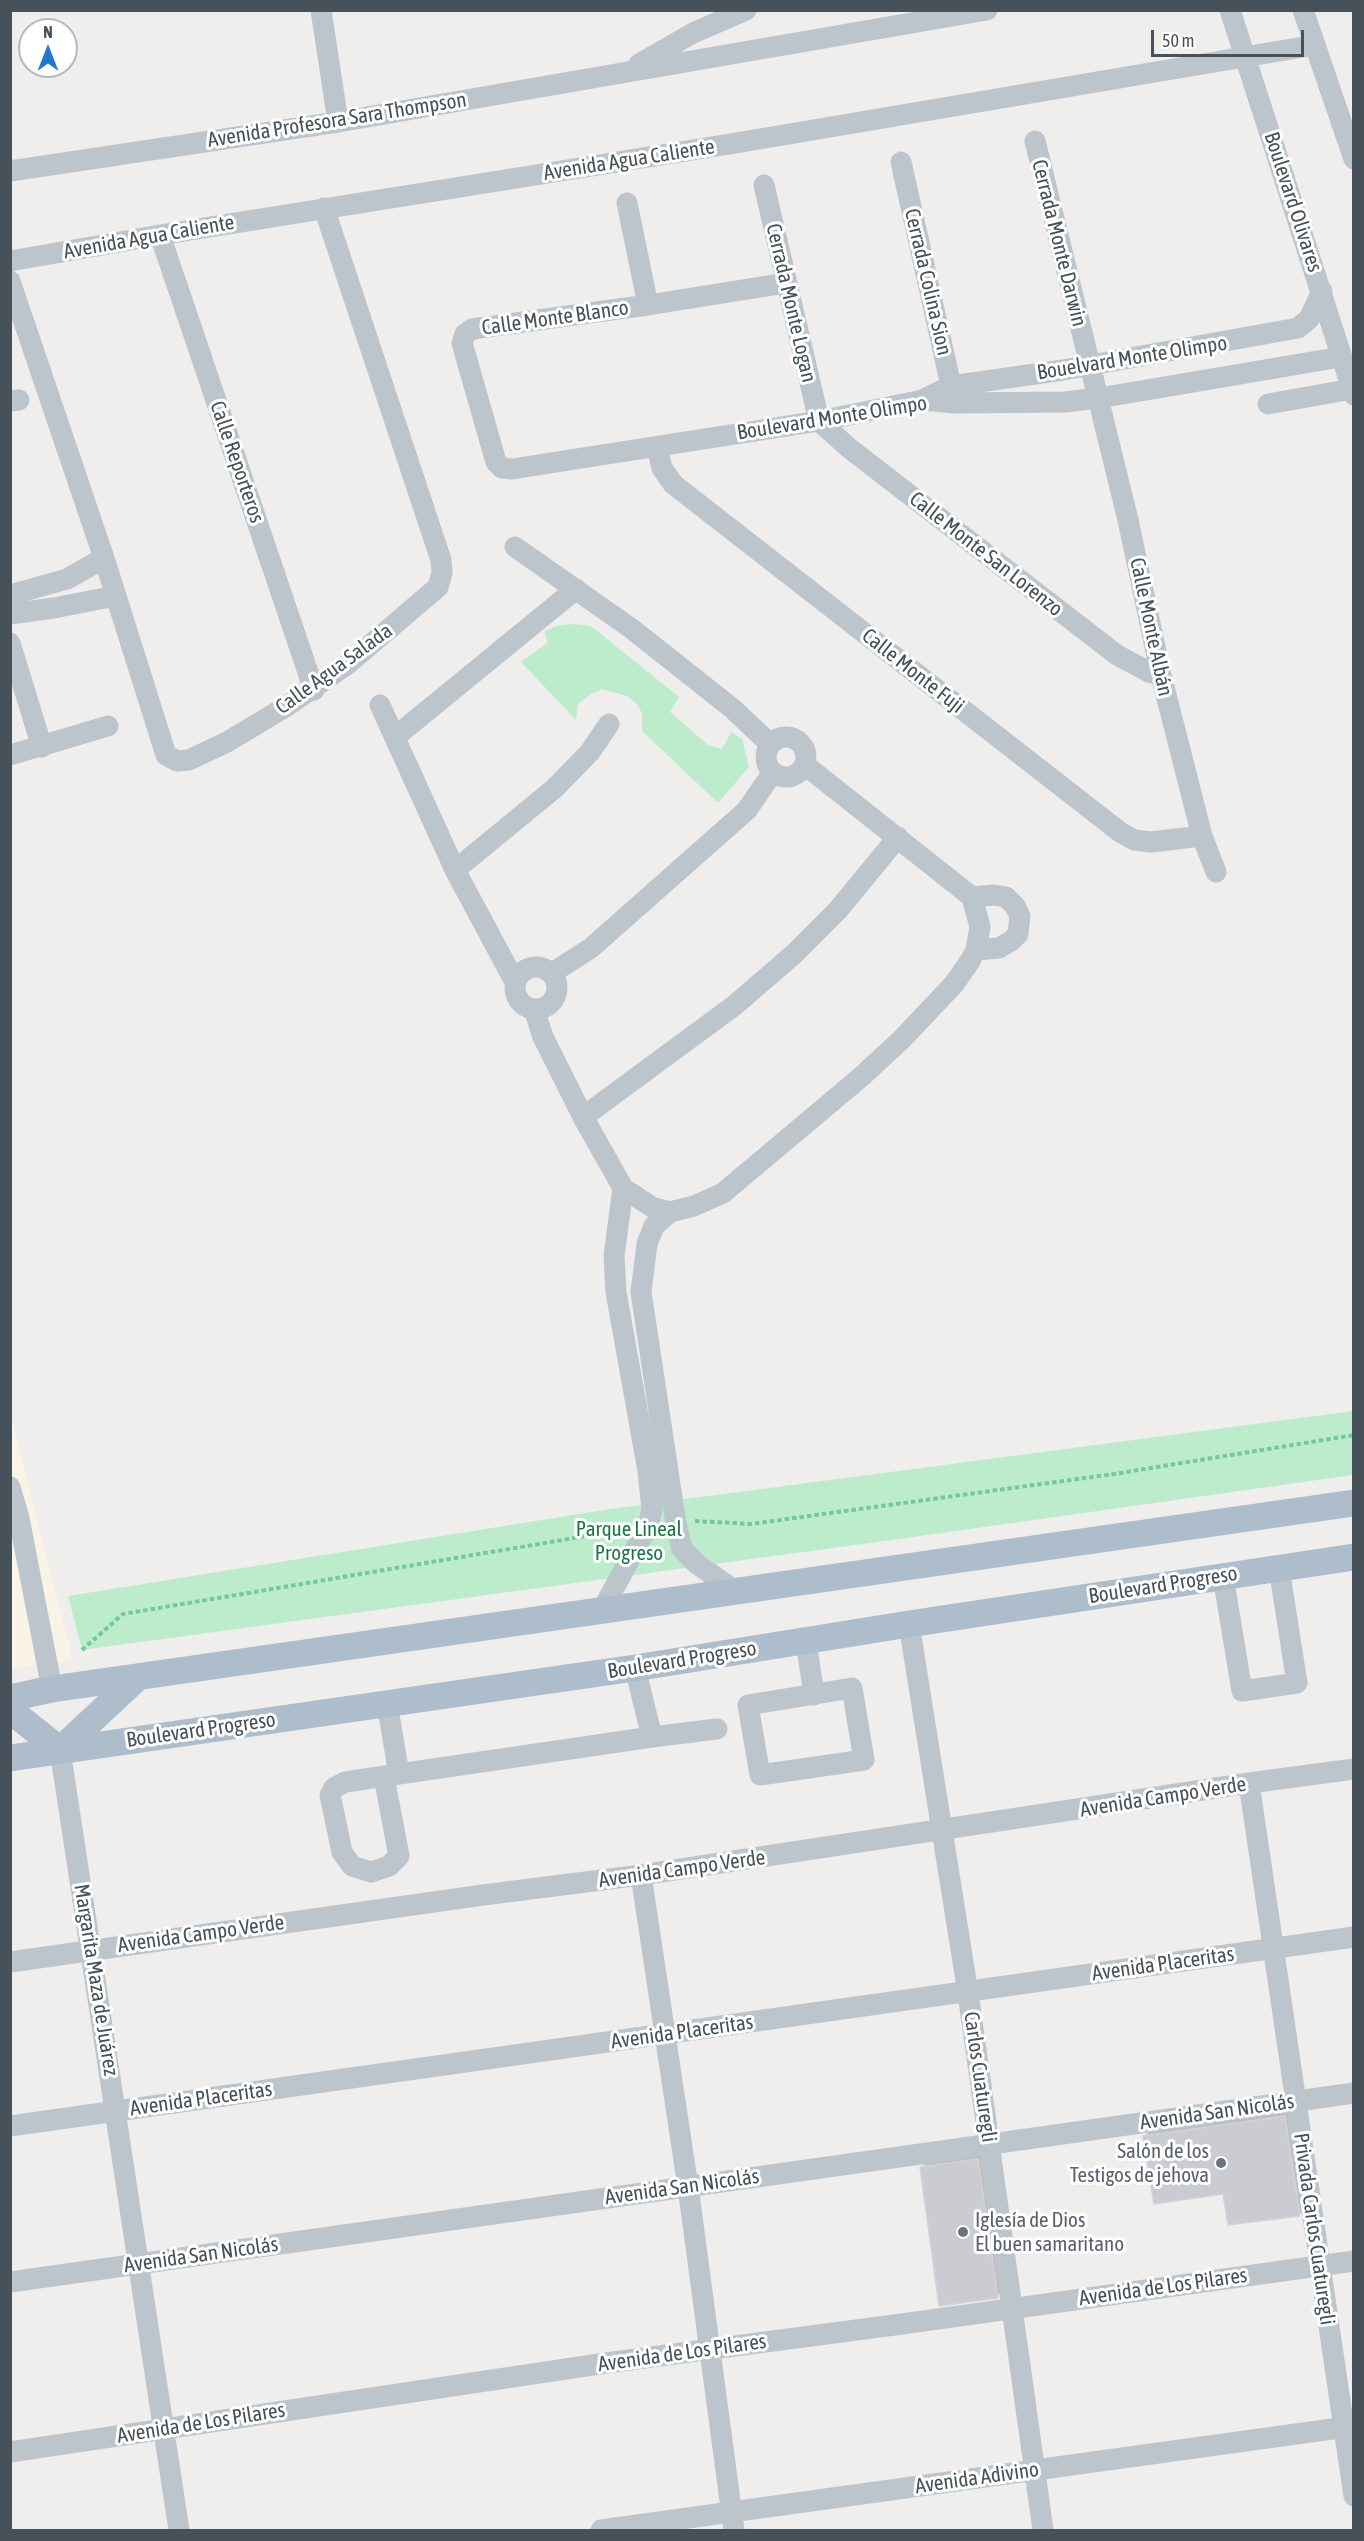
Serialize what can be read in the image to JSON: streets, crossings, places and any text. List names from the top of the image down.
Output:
{
  "streets": {
    "main road": ["Boulevard Progreso"],
    "street": [
      "Avenida Profesora Sara Thompson",
      "Avenida Agua Caliente",
      "Boulevard Olivares",
      "Cerrada Monte Darwin",
      "Cerrada Colina Sion",
      "Cerrada Monte Logan",
      "Calle Monte Blanco",
      "Bouelvard Monte Olimpo",
      "Boulevard Monte Olimpo",
      "Calle Reporteros",
      "Calle Monte San Lorenzo",
      "Calle Monte Albán",
      "Calle Agua Salada",
      "Calle Monte Fuji",
      "Avenida Campo Verde",
      "Avenida Placeritas",
      "Margarita Maza de Juárez",
      "Carlos Cuaturegli",
      "Avenida San Nicolás",
      "Privada Carlos Cuaturegli",
      "Avenida de Los Pilares",
      "Avenida Adivino"
    ]
  },
  "crossings": [
    ["Avenida Agua Caliente", "Boulevard Olivares"],
    ["Avenida Agua Caliente", "Calle Reporteros"],
    ["Avenida Agua Caliente", "Calle Agua Salada"],
    ["Boulevard Olivares", "Bouelvard Monte Olimpo"],
    ["Boulevard Olivares", "Boulevard Monte Olimpo"],
    ["Cerrada Monte Darwin", "Bouelvard Monte Olimpo"],
    ["Cerrada Monte Darwin", "Boulevard Monte Olimpo"],
    ["Cerrada Monte Darwin", "Calle Monte Albán"],
    ["Cerrada Colina Sion", "Bouelvard Monte Olimpo"],
    ["Cerrada Colina Sion", "Boulevard Monte Olimpo"],
    ["Cerrada Monte Logan", "Calle Monte Blanco"],
    ["Cerrada Monte Logan", "Boulevard Monte Olimpo"],
    ["Cerrada Monte Logan", "Calle Monte San Lorenzo"],
    ["Calle Monte Blanco", "Boulevard Monte Olimpo"],
    ["Bouelvard Monte Olimpo", "Boulevard Monte Olimpo"],
    ["Bouelvard Monte Olimpo", "Calle Monte Albán"],
    ["Boulevard Monte Olimpo", "Calle Monte San Lorenzo"],
    ["Boulevard Monte Olimpo", "Calle Monte Albán"],
    ["Boulevard Monte Olimpo", "Calle Monte Fuji"],
    ["Calle Reporteros", "Calle Agua Salada"],
    ["Calle Monte San Lorenzo", "Calle Monte Albán"],
    ["Calle Monte Albán", "Calle Monte Fuji"],
    ["Boulevard Progreso", "Margarita Maza de Juárez"],
    ["Boulevard Progreso", "Carlos Cuaturegli"],
    ["Avenida Campo Verde", "Margarita Maza de Juárez"],
    ["Avenida Campo Verde", "Carlos Cuaturegli"],
    ["Avenida Campo Verde", "Privada Carlos Cuaturegli"],
    ["Avenida Placeritas", "Margarita Maza de Juárez"],
    ["Avenida Placeritas", "Carlos Cuaturegli"],
    ["Avenida Placeritas", "Privada Carlos Cuaturegli"],
    ["Margarita Maza de Juárez", "Avenida San Nicolás"],
    ["Margarita Maza de Juárez", "Avenida de Los Pilares"],
    ["Carlos Cuaturegli", "Avenida San Nicolás"],
    ["Carlos Cuaturegli", "Avenida de Los Pilares"],
    ["Carlos Cuaturegli", "Avenida Adivino"],
    ["Avenida San Nicolás", "Privada Carlos Cuaturegli"],
    ["Privada Carlos Cuaturegli", "Avenida de Los Pilares"],
    ["Privada Carlos Cuaturegli", "Avenida Adivino"]
  ],
  "parks": ["Parque Lineal Progreso"],
  "places": ["Salón de los Testigos de jehova", "Iglesía de Dios El buen samaritano"],
  "scale_bar": "50 m",
  "north": "top"
}
